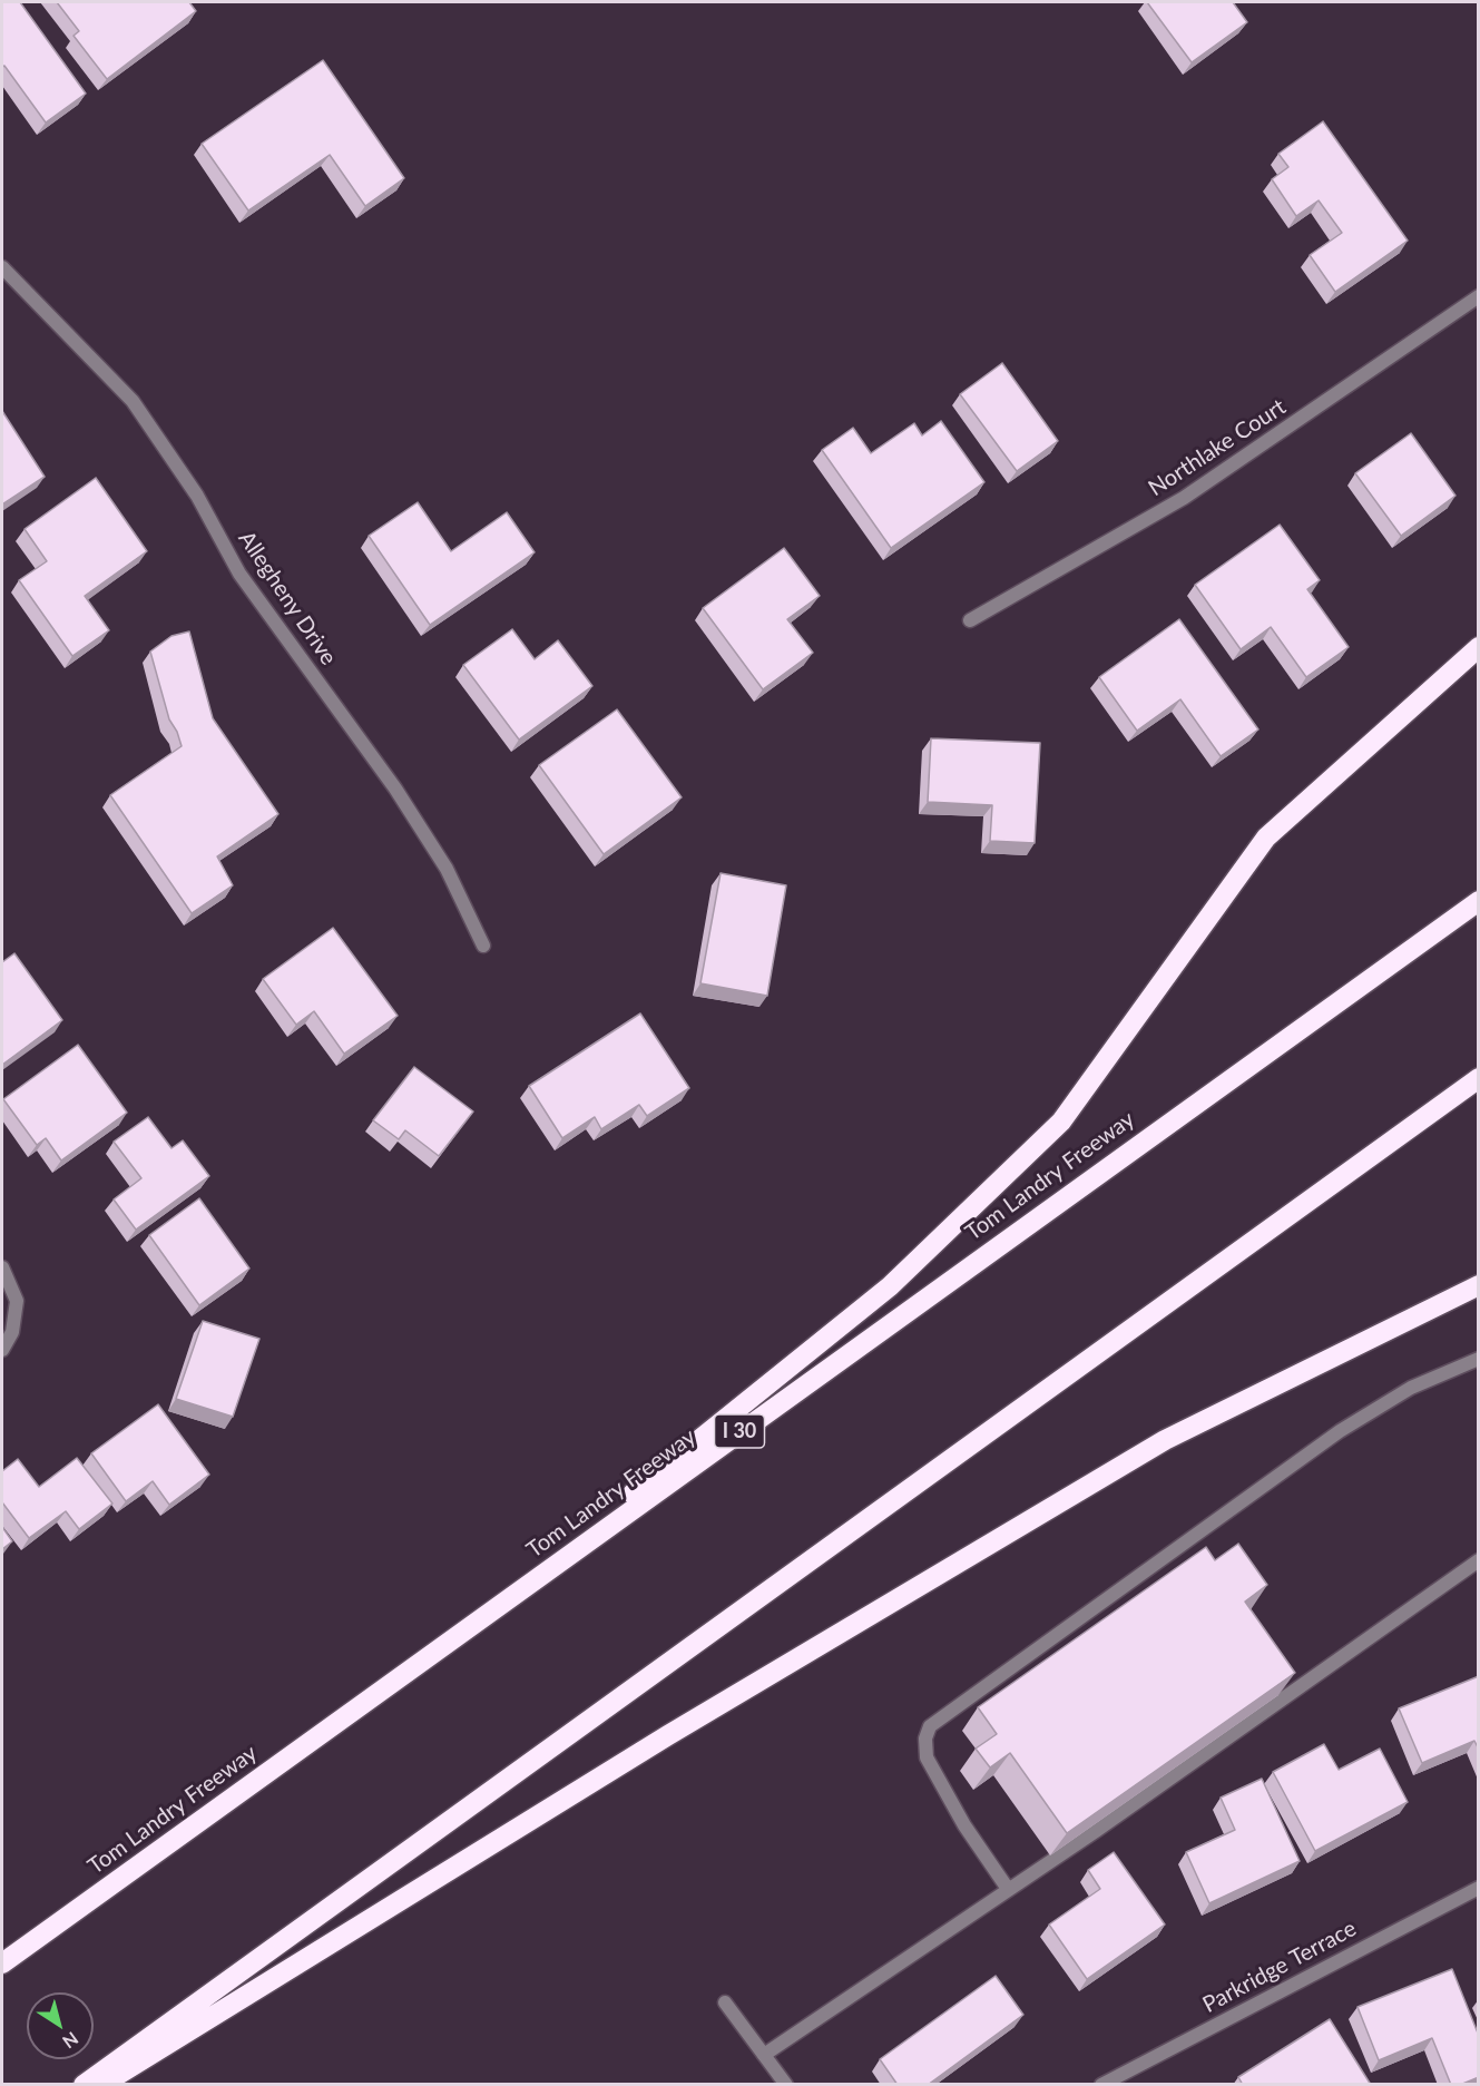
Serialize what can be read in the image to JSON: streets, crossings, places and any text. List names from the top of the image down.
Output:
{
  "streets": {
    "highway": ["Tom Landry Freeway", "I 30"],
    "street": ["Northlake Court", "Allegheny Drive", "Parkridge Terrace"]
  },
  "north": "bottom right"
}
